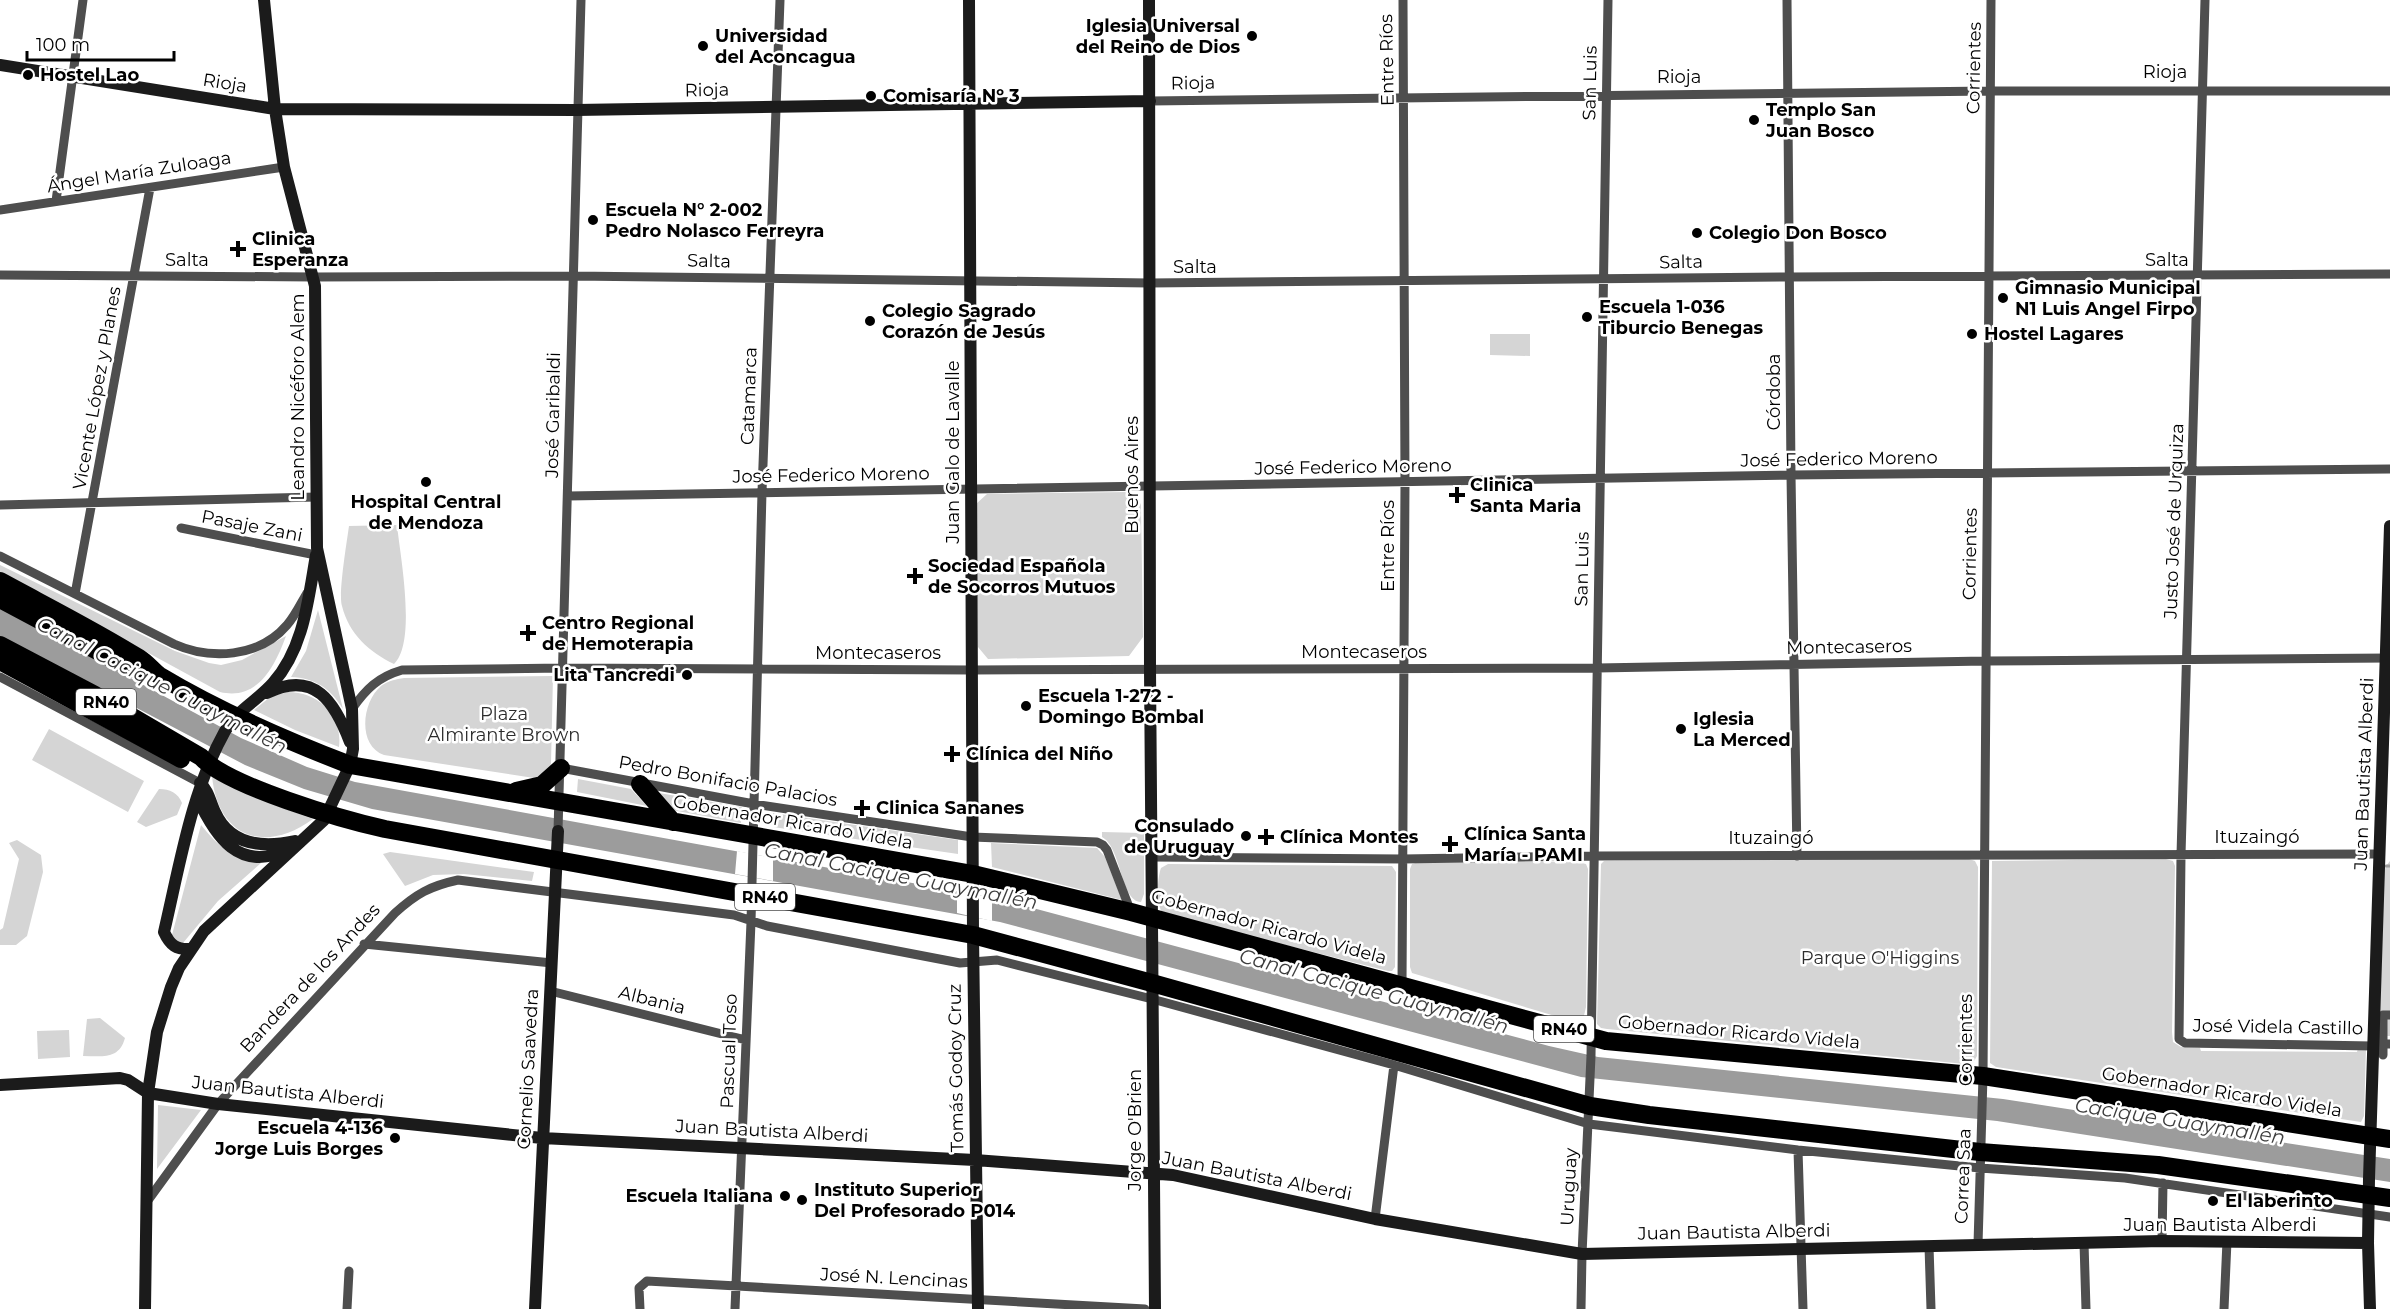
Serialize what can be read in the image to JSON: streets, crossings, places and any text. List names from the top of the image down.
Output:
{
  "streets": {
    "highway": ["RN40", "Gobernador Ricardo Videla"],
    "street": [
      "Entre Ríos",
      "Corrientes",
      "Rioja",
      "San Luis",
      "Ángel María Zuloaga",
      "Salta",
      "Vicente López y Planes",
      "Córdoba",
      "Catamarca",
      "Leandro Nicéforo Alem",
      "José Garibaldi",
      "Juan Galo de Lavalle",
      "José Federico Moreno",
      "Buenos Aires",
      "Justo José de Urquiza",
      "Pasaje Zani",
      "Montecaseros",
      "Juan Bautista Alberdi",
      "Pedro Bonifacio Palacios",
      "Ituzaingó",
      "Bandera de los Andes",
      "Albania",
      "José Videla Castillo",
      "Pascual Toso",
      "Tomás Godoy Cruz",
      "Cornelio Saavedra",
      "Jorge O'Brien",
      "Correa Saa",
      "Uruguay",
      "José N. Lencinas"
    ]
  },
  "crossings": [
    ["Entre Ríos", "Rioja"],
    ["Entre Ríos", "Salta"],
    ["Entre Ríos", "José Federico Moreno"],
    ["Entre Ríos", "Montecaseros"],
    ["Entre Ríos", "Gobernador Ricardo Videla"],
    ["Entre Ríos", "Ituzaingó"],
    ["Corrientes", "Rioja"],
    ["Corrientes", "Salta"],
    ["Corrientes", "José Federico Moreno"],
    ["Corrientes", "Montecaseros"],
    ["Corrientes", "Gobernador Ricardo Videla"],
    ["Corrientes", "Ituzaingó"],
    ["Corrientes", "Correa Saa"],
    ["Rioja", "San Luis"],
    ["Rioja", "Córdoba"],
    ["Rioja", "Catamarca"],
    ["Rioja", "Leandro Nicéforo Alem"],
    ["Rioja", "José Garibaldi"],
    ["Rioja", "Juan Galo de Lavalle"],
    ["Rioja", "Buenos Aires"],
    ["Rioja", "Justo José de Urquiza"],
    ["San Luis", "Salta"],
    ["San Luis", "José Federico Moreno"],
    ["San Luis", "Montecaseros"],
    ["San Luis", "Gobernador Ricardo Videla"],
    ["San Luis", "Ituzaingó"],
    ["San Luis", "Uruguay"],
    ["Ángel María Zuloaga", "Vicente López y Planes"],
    ["Ángel María Zuloaga", "Leandro Nicéforo Alem"],
    ["Salta", "Vicente López y Planes"],
    ["Salta", "Córdoba"],
    ["Salta", "Catamarca"],
    ["Salta", "Leandro Nicéforo Alem"],
    ["Salta", "José Garibaldi"],
    ["Salta", "Juan Galo de Lavalle"],
    ["Salta", "Buenos Aires"],
    ["Salta", "Justo José de Urquiza"],
    ["Vicente López y Planes", "Leandro Nicéforo Alem"],
    ["Córdoba", "José Federico Moreno"],
    ["Córdoba", "Montecaseros"],
    ["Córdoba", "Ituzaingó"],
    ["Catamarca", "José Federico Moreno"],
    ["Catamarca", "Montecaseros"],
    ["Catamarca", "Pedro Bonifacio Palacios"],
    ["Catamarca", "Gobernador Ricardo Videla"],
    ["Catamarca", "Pascual Toso"],
    ["Leandro Nicéforo Alem", "Pasaje Zani"],
    ["Leandro Nicéforo Alem", "Montecaseros"],
    ["Leandro Nicéforo Alem", "Gobernador Ricardo Videla"],
    ["José Garibaldi", "José Federico Moreno"],
    ["José Garibaldi", "Montecaseros"],
    ["José Garibaldi", "Pedro Bonifacio Palacios"],
    ["José Garibaldi", "Gobernador Ricardo Videla"],
    ["José Garibaldi", "Cornelio Saavedra"],
    ["Juan Galo de Lavalle", "José Federico Moreno"],
    ["Juan Galo de Lavalle", "Montecaseros"],
    ["Juan Galo de Lavalle", "Pedro Bonifacio Palacios"],
    ["Juan Galo de Lavalle", "Gobernador Ricardo Videla"],
    ["Juan Galo de Lavalle", "Tomás Godoy Cruz"],
    ["José Federico Moreno", "Buenos Aires"],
    ["José Federico Moreno", "Justo José de Urquiza"],
    ["Buenos Aires", "Montecaseros"],
    ["Buenos Aires", "Gobernador Ricardo Videla"],
    ["Buenos Aires", "Ituzaingó"],
    ["Buenos Aires", "Jorge O'Brien"],
    ["Justo José de Urquiza", "Montecaseros"],
    ["Justo José de Urquiza", "Ituzaingó"],
    ["Justo José de Urquiza", "José Videla Castillo"],
    ["Montecaseros", "Juan Bautista Alberdi"],
    ["Juan Bautista Alberdi", "Gobernador Ricardo Videla"],
    ["Juan Bautista Alberdi", "Ituzaingó"],
    ["Juan Bautista Alberdi", "Bandera de los Andes"],
    ["Juan Bautista Alberdi", "José Videla Castillo"],
    ["Juan Bautista Alberdi", "Pascual Toso"],
    ["Juan Bautista Alberdi", "Tomás Godoy Cruz"],
    ["Juan Bautista Alberdi", "Cornelio Saavedra"],
    ["Juan Bautista Alberdi", "Jorge O'Brien"],
    ["Juan Bautista Alberdi", "Correa Saa"],
    ["Juan Bautista Alberdi", "Uruguay"],
    ["Pedro Bonifacio Palacios", "Gobernador Ricardo Videla"],
    ["Gobernador Ricardo Videla", "Bandera de los Andes"],
    ["Gobernador Ricardo Videla", "Pascual Toso"],
    ["Gobernador Ricardo Videla", "Tomás Godoy Cruz"],
    ["Gobernador Ricardo Videla", "Cornelio Saavedra"],
    ["Gobernador Ricardo Videla", "Jorge O'Brien"],
    ["Gobernador Ricardo Videla", "Correa Saa"],
    ["Gobernador Ricardo Videla", "Uruguay"],
    ["Bandera de los Andes", "Pascual Toso"],
    ["Bandera de los Andes", "Tomás Godoy Cruz"],
    ["Bandera de los Andes", "Cornelio Saavedra"],
    ["Bandera de los Andes", "Jorge O'Brien"],
    ["Bandera de los Andes", "Correa Saa"],
    ["Bandera de los Andes", "Uruguay"],
    ["Albania", "Pascual Toso"],
    ["Albania", "Cornelio Saavedra"],
    ["Pascual Toso", "José N. Lencinas"],
    ["Tomás Godoy Cruz", "José N. Lencinas"]
  ],
  "water": ["Canal Cacique Guaymallén", "Cacique Guaymallén"],
  "parks": ["Plaza Almirante Brown", "Parque O'Higgins"],
  "places": {
    "other": [
      "Iglesia Universal del Reino de Dios",
      "Universidad del Aconcagua",
      "Hostel Lao",
      "Comisaría Nº 3",
      "Templo San Juan Bosco",
      "Escuela N° 2-002 Pedro Nolasco Ferreyra",
      "Colegio Don Bosco",
      "Gimnasio Municipal N1 Luis Angel Firpo",
      "Escuela 1-036 Tiburcio Benegas",
      "Colegio Sagrado Corazón de Jesús",
      "Hostel Lagares",
      "Hospital Central de Mendoza",
      "Lita Tancredi",
      "Escuela 1-272 - Domingo Bombal",
      "Iglesia La Merced",
      "Consulado de Uruguay",
      "Escuela 4-136 Jorge Luis Borges",
      "Escuela Italiana",
      "Instituto Superior Del Profesorado P014",
      "El laberinto"
    ],
    "health": [
      "Clinica Esperanza",
      "Clinica Santa Maria",
      "Sociedad Española de Socorros Mutuos",
      "Centro Regional de Hemoterapia",
      "Clínica del Niño",
      "Clinica Sananes",
      "Clínica Montes",
      "Clínica Santa María - PAMI"
    ]
  },
  "scale_bar": "100 m"
}
